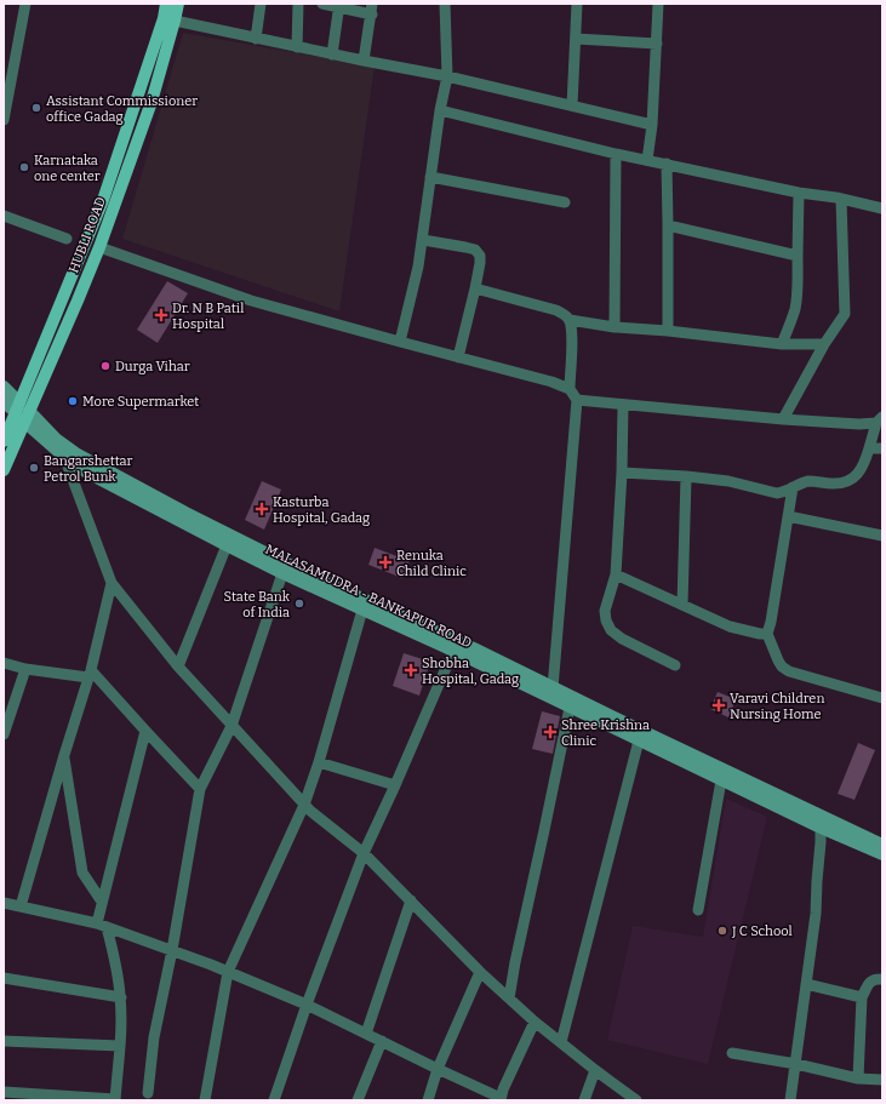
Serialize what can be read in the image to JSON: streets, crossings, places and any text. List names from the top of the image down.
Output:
{
  "streets": {
    "main road": ["HUBLI ROAD", "MALASAMUDRA - BANKAPUR ROAD"]
  },
  "crossings": [
    ["HUBLI ROAD", "MALASAMUDRA - BANKAPUR ROAD"]
  ],
  "places": {
    "other": [
      "Assistant Commissioner office Gadag",
      "Karnataka one center",
      "Durga Vihar",
      "More Supermarket",
      "Bangarshettar Petrol Bunk",
      "State Bank of India",
      "J C School"
    ],
    "health": [
      "Dr. N B Patil Hospital",
      "Kasturba Hospital, Gadag",
      "Renuka Child Clinic",
      "Shobha Hospital, Gadag",
      "Varavi Children Nursing Home",
      "Shree Krishna Clinic"
    ]
  }
}
